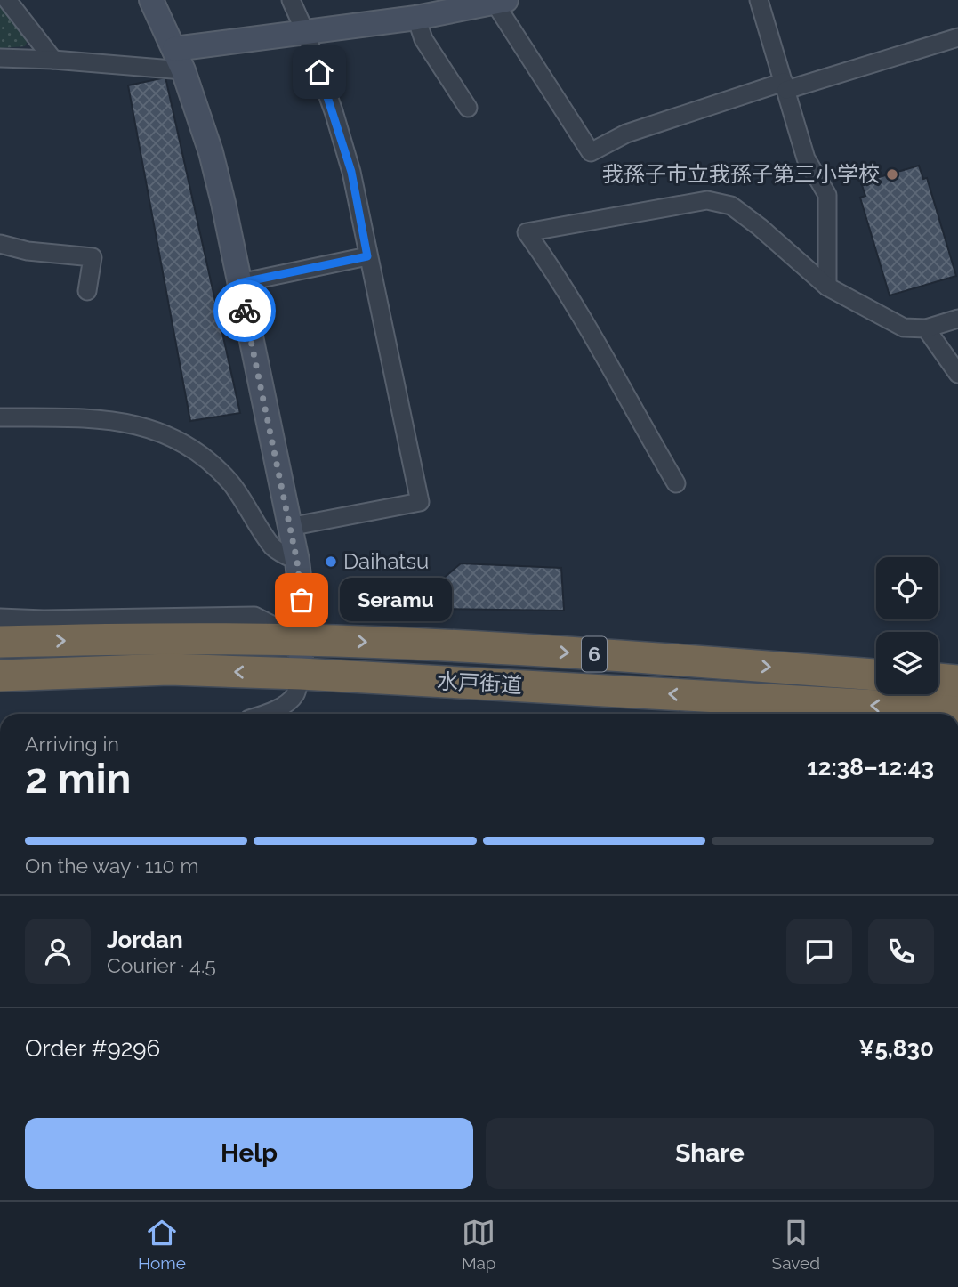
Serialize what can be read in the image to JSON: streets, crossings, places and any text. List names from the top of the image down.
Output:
{
  "streets": {
    "highway": ["6", "水戸街道"]
  },
  "places": ["我孫子市立我孫子第三小学校", "Daihatsu", "Seramu"],
  "page": {
    "bubble": "Seramu",
    "heading": ["2 min", "Arriving in", "12:38–12:43"],
    "panel": [
      "Jordan",
      "Courier · 4.5",
      "Order #9296",
      "¥5,830"
    ],
    "bar": "On the way · 110 m",
    "buttons": ["Help", "Share"],
    "tabs": ["Home", "Map", "Saved"]
  }
}
